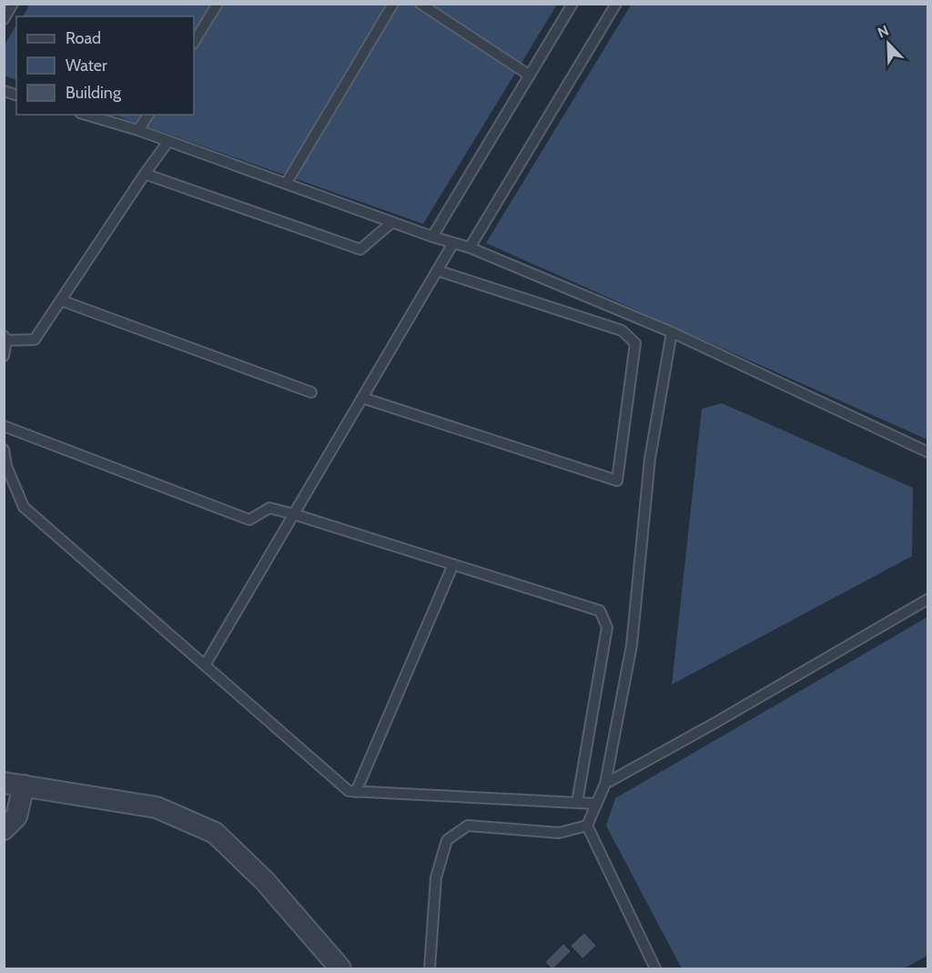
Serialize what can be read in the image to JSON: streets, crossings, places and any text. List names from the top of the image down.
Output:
{
  "legend": ["Road", "Water", "Building"],
  "north": "top left"
}
